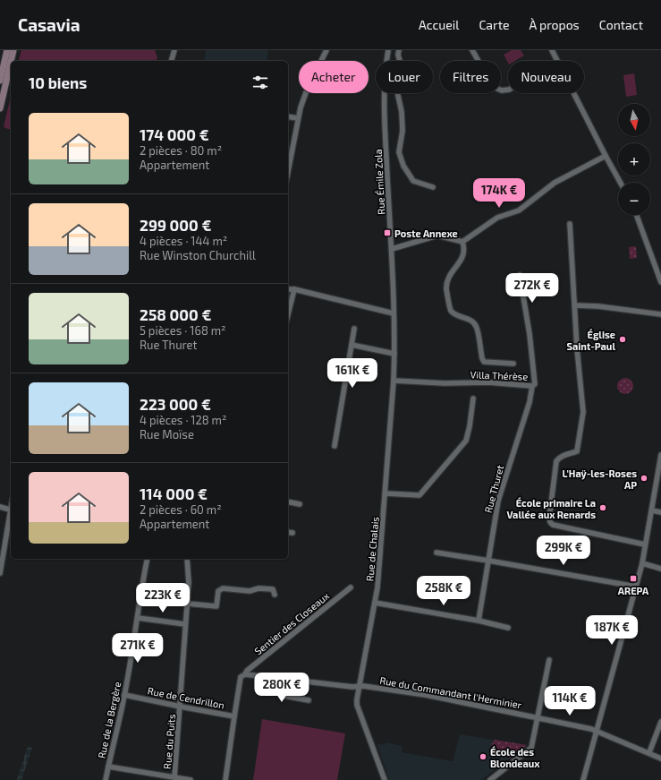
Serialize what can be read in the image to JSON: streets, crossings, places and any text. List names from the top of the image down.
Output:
{
  "streets": {
    "street": [
      "Rue Émile Zola",
      "Villa Thérèse",
      "Rue Thuret",
      "Rue de Chalais",
      "Sentier des Closeaux",
      "Rue du Commandant l'Herminier",
      "Rue de Cendrillon",
      "Rue de la Bergère",
      "Rue du Puits"
    ]
  },
  "crossings": [
    ["Rue Émile Zola", "Rue de Chalais"],
    ["Villa Thérèse", "Rue Thuret"],
    ["Villa Thérèse", "Rue de Chalais"],
    ["Rue de Chalais", "Rue du Commandant l'Herminier"],
    ["Sentier des Closeaux", "Rue de Cendrillon"],
    ["Rue de Cendrillon", "Rue de la Bergère"],
    ["Rue de Cendrillon", "Rue du Puits"]
  ],
  "places": {
    "transit": ["Poste Annexe", "AREPA"],
    "other": [
      "Église Saint-Paul",
      "L'Haÿ-les-Roses AP",
      "École primaire La Vallée aux Renards",
      "École des Blondeaux"
    ]
  },
  "north": "bottom",
  "page": {
    "header": "Casavia",
    "nav": [
      "Accueil",
      "Carte",
      "À propos",
      "Contact"
    ],
    "chip": [
      "Acheter",
      "Louer",
      "Filtres",
      "Nouveau"
    ],
    "heading": "10 biens",
    "map_buttons": ["+", "−"],
    "list": [
      {
        "name": "174 000 €",
        "note": "2 pièces · 80 m² · Appartement"
      },
      {
        "name": "299 000 €",
        "note": "4 pièces · 144 m² · Rue Winston Churchill"
      },
      {
        "name": "258 000 €",
        "note": "5 pièces · 168 m² · Rue Thuret"
      },
      {
        "name": "223 000 €",
        "note": "4 pièces · 128 m² · Rue Moïse"
      },
      {
        "name": "114 000 €",
        "note": "2 pièces · 60 m² · Appartement"
      }
    ],
    "price": [
      "174K €",
      "272K €",
      "161K €",
      "299K €",
      "258K €",
      "223K €",
      "187K €",
      "271K €",
      "280K €",
      "114K €"
    ]
  }
}
